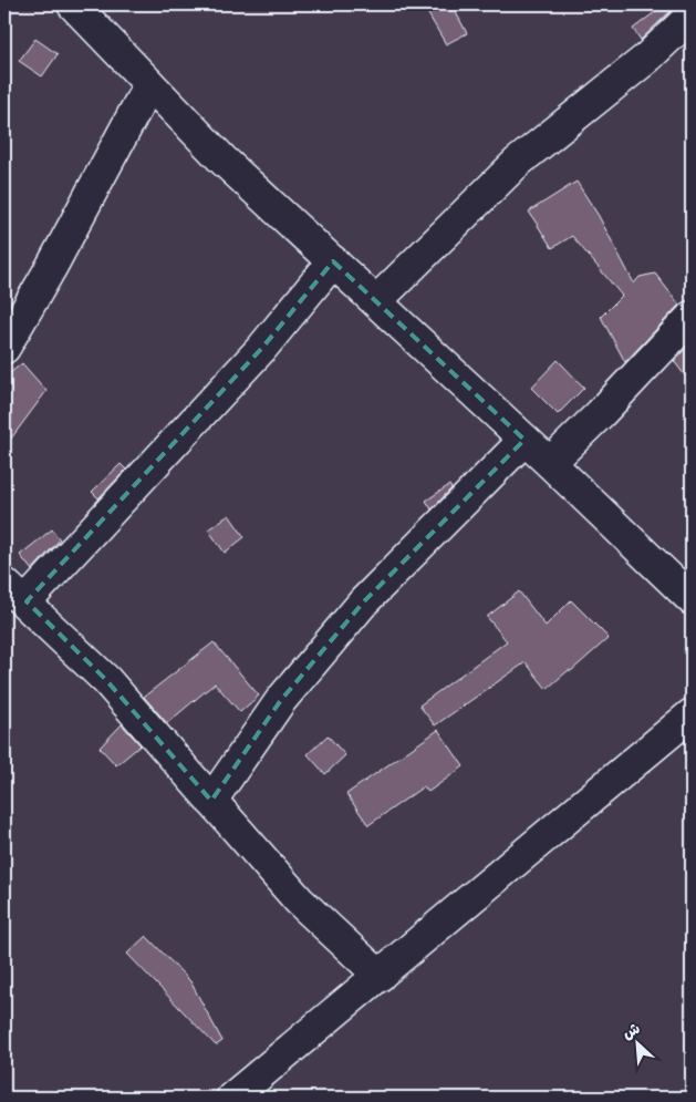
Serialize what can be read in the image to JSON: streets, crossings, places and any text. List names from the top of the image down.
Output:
{
  "north": "top left"
}
